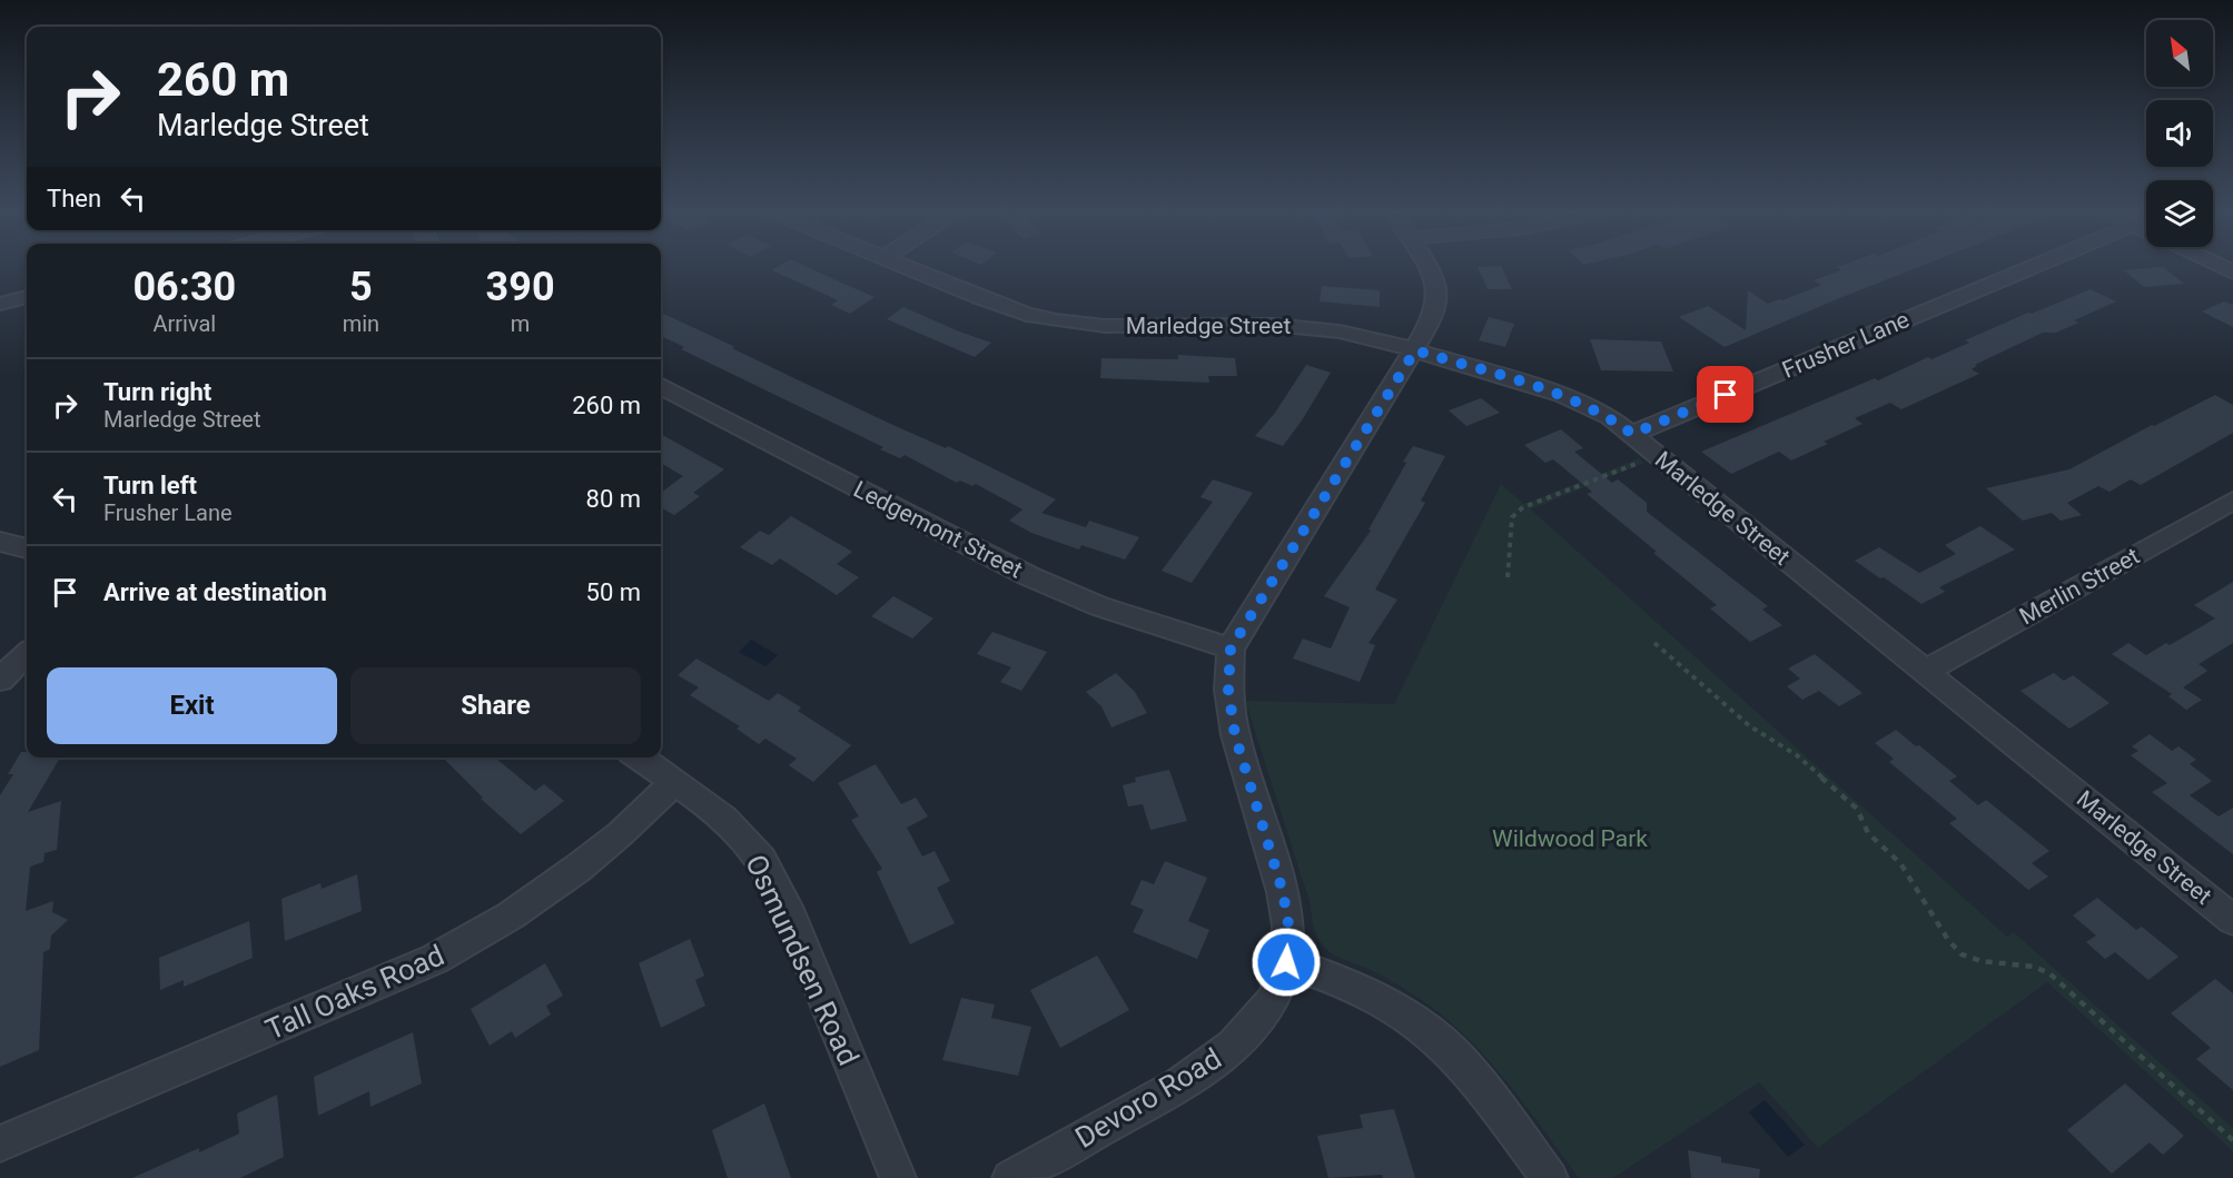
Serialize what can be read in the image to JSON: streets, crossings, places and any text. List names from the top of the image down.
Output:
{
  "streets": {
    "street": [
      "Marledge Street",
      "Frusher Lane",
      "Ledgemont Street",
      "Merlin Street",
      "Osmundsen Road",
      "Tall Oaks Road",
      "Devoro Road"
    ]
  },
  "crossings": [
    ["Marledge Street", "Frusher Lane"],
    ["Marledge Street", "Merlin Street"],
    ["Ledgemont Street", "Devoro Road"],
    ["Osmundsen Road", "Tall Oaks Road"]
  ],
  "parks": ["Wildwood Park"],
  "north": "top left",
  "page": {
    "turn": ["260 m", "Marledge Street"],
    "then": "Then",
    "eta": [
      "06:30",
      "Arrival",
      "5",
      "min",
      "390",
      "m"
    ],
    "list": [
      {
        "name": "Turn right",
        "note": "Marledge Street",
        "value": "260 m"
      },
      {
        "name": "Turn left",
        "note": "Frusher Lane",
        "value": "80 m"
      },
      {
        "name": "Arrive at destination",
        "value": "50 m"
      }
    ],
    "buttons": ["Exit", "Share"]
  }
}
